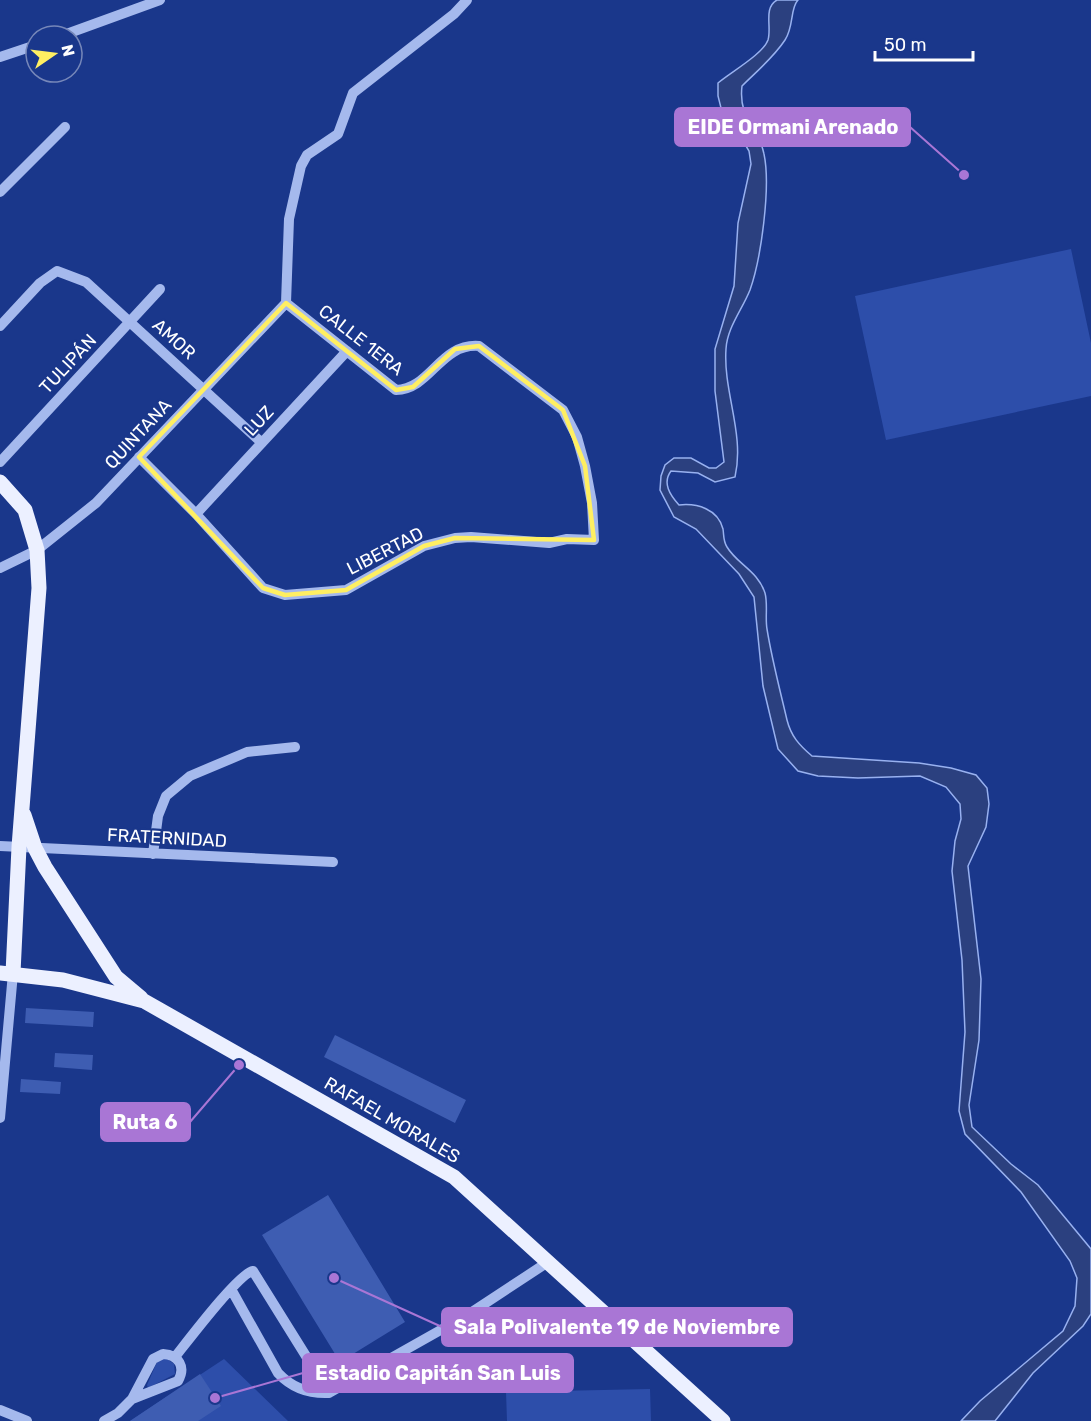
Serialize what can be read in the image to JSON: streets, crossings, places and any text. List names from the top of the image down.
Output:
{
  "streets": {
    "main road": ["RAFAEL MORALES"],
    "street": [
      "AMOR",
      "CALLE 1ERA",
      "TULIPÁN",
      "LUZ",
      "QUINTANA",
      "LIBERTAD",
      "FRATERNIDAD"
    ]
  },
  "crossings": [
    ["AMOR", "TULIPÁN"],
    ["AMOR", "LUZ"],
    ["AMOR", "QUINTANA"],
    ["CALLE 1ERA", "LUZ"],
    ["CALLE 1ERA", "QUINTANA"],
    ["CALLE 1ERA", "LIBERTAD"],
    ["LUZ", "LIBERTAD"],
    ["QUINTANA", "LIBERTAD"]
  ],
  "places": [
    "EIDE Ormani Arenado",
    "Ruta 6",
    "Sala Polivalente 19 de Noviembre",
    "Estadio Capitán San Luis"
  ],
  "scale_bar": "50 m",
  "north": "right"
}
